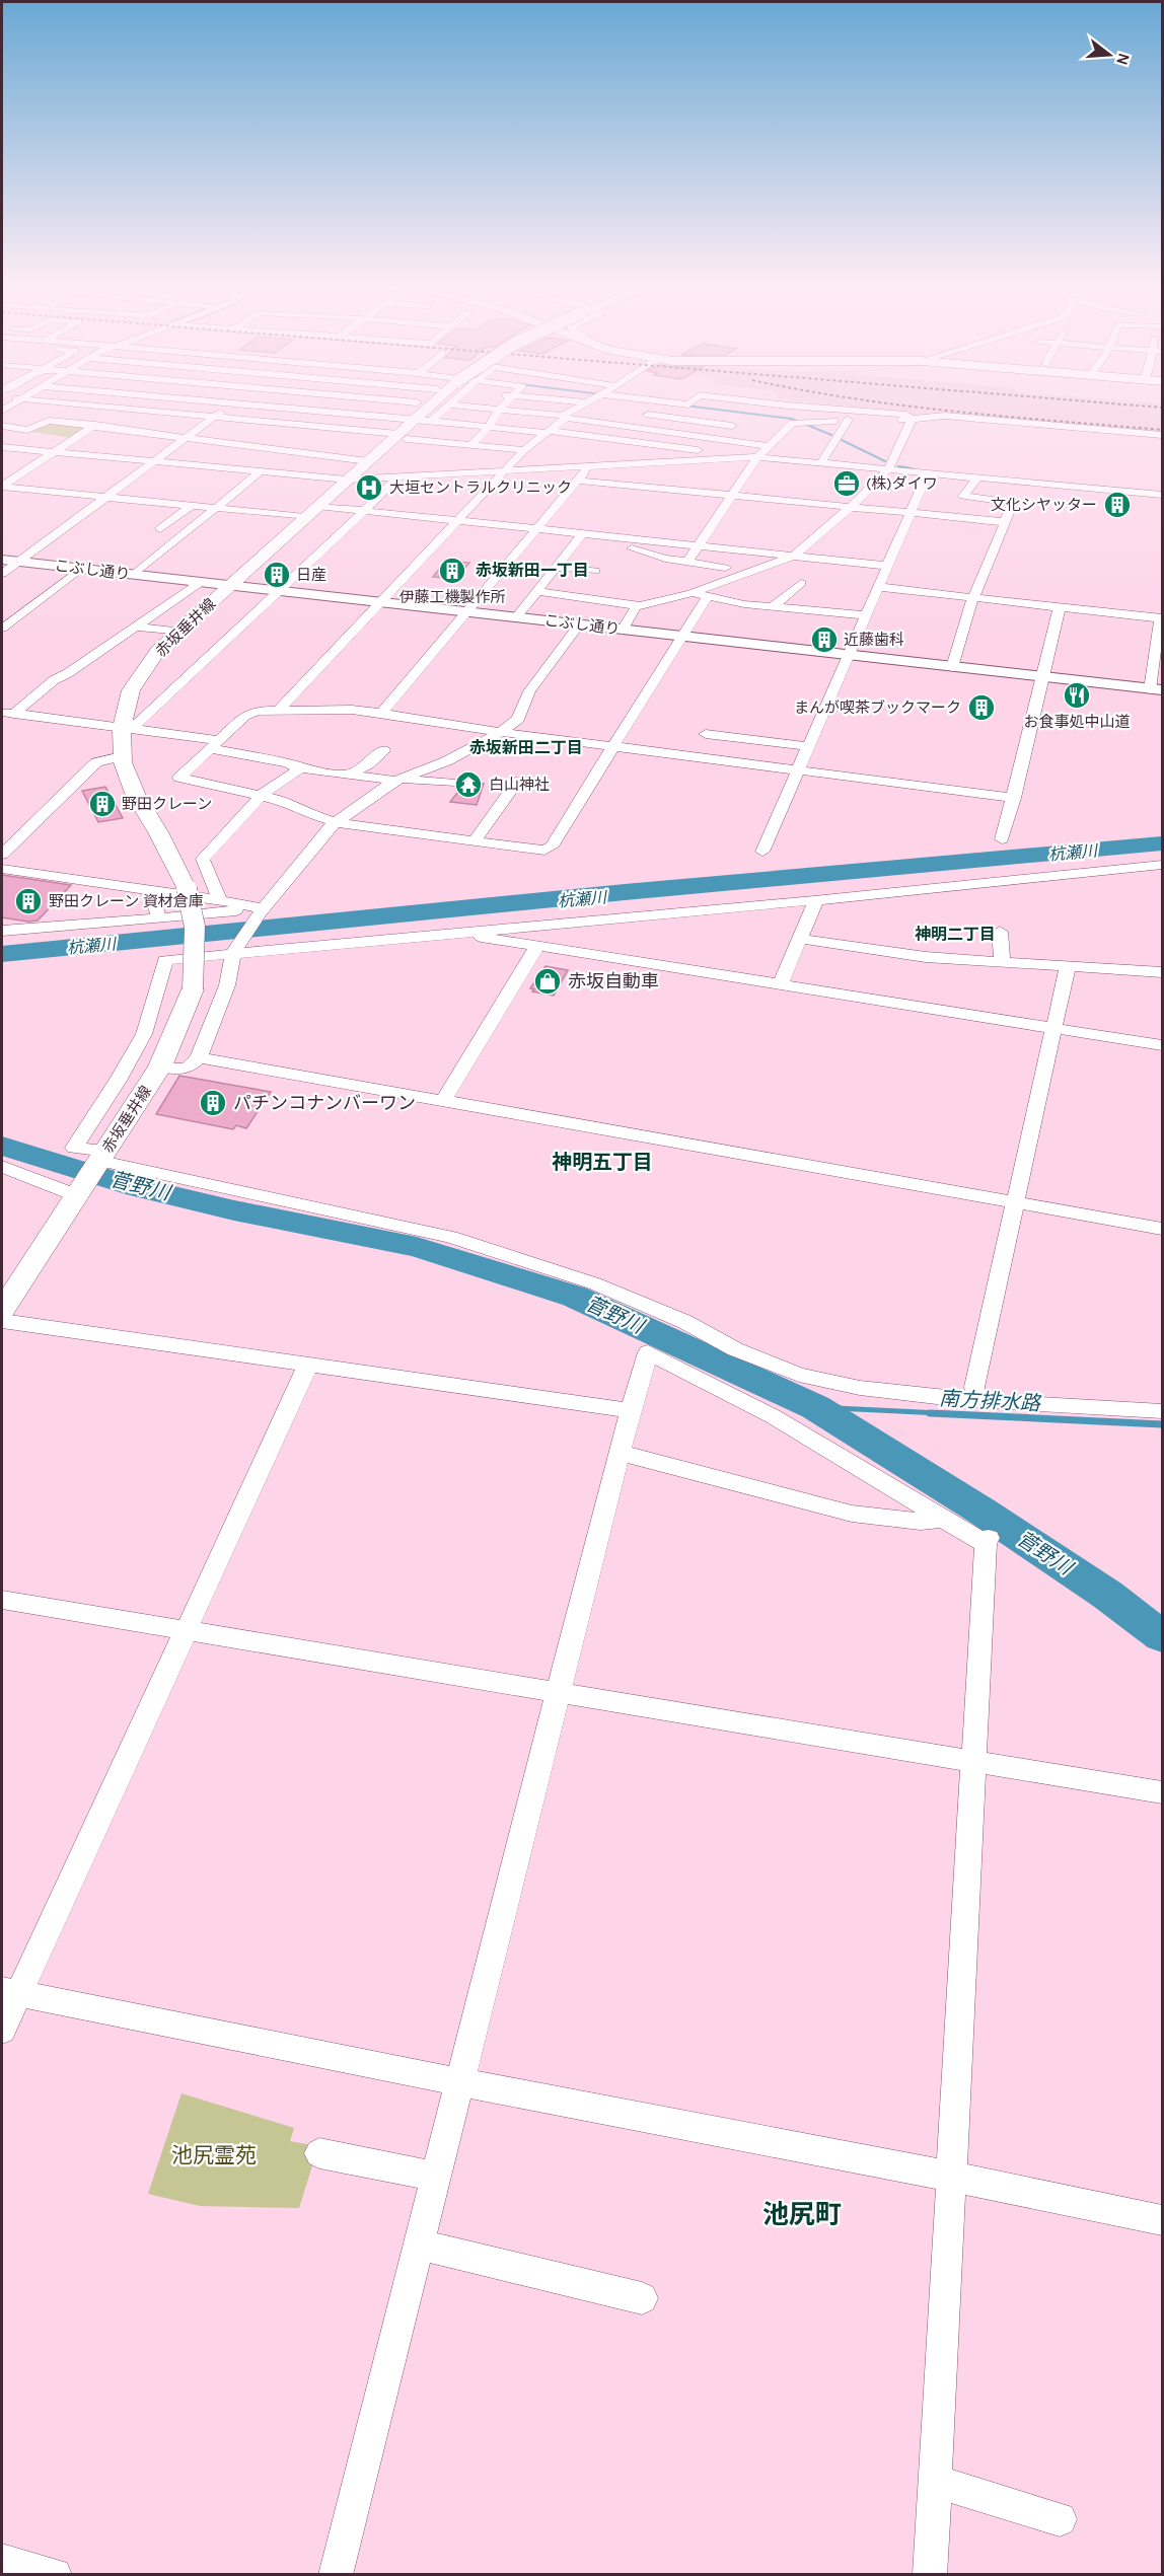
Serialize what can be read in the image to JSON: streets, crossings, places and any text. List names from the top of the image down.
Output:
{
  "streets": {
    "main road": ["赤坂垂井線"],
    "street": ["こぶし通り"]
  },
  "crossings": [
    ["こぶし通り", "赤坂垂井線"]
  ],
  "districts": [
    "赤坂新田一丁目",
    "赤坂新田二丁目",
    "神明二丁目",
    "神明五丁目",
    "池尻町"
  ],
  "water": ["杭瀬川", "菅野川", "南方排水路"],
  "parks": ["池尻霊苑"],
  "places": {
    "office": ["(株)ダイワ"],
    "hospital": ["大垣セントラルクリニック"],
    "building": [
      "文化シヤッター",
      "伊藤工機製作所",
      "日産",
      "近藤歯科",
      "まんが喫茶ブックマーク",
      "野田クレーン",
      "野田クレーン 資材倉庫",
      "パチンコナンバーワン"
    ],
    "restaurant": ["お食事処中山道"],
    "temple": ["白山神社"],
    "shop": ["赤坂自動車"]
  },
  "north": "right"
}
